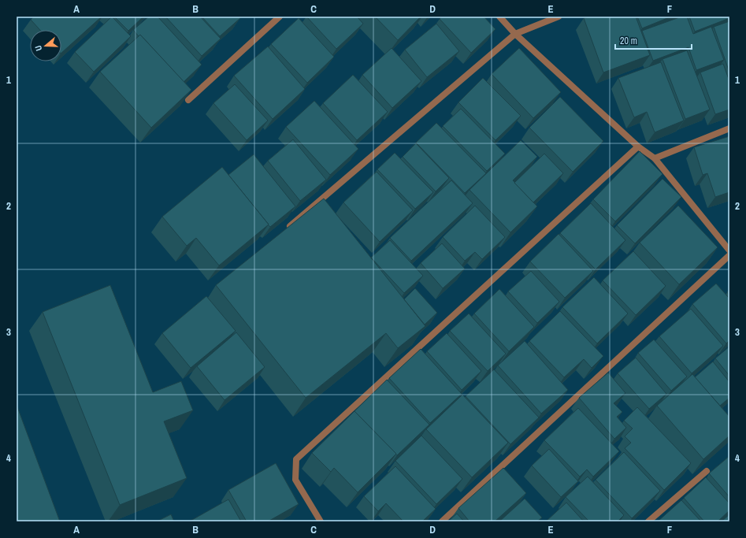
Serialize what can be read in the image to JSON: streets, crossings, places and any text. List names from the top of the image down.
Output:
{
  "scale_bar": "20 m",
  "north": "left",
  "grid": {
    "columns": [
      "A",
      "B",
      "C",
      "D",
      "E",
      "F"
    ],
    "rows": [
      "1",
      "2",
      "3",
      "4"
    ]
  }
}
